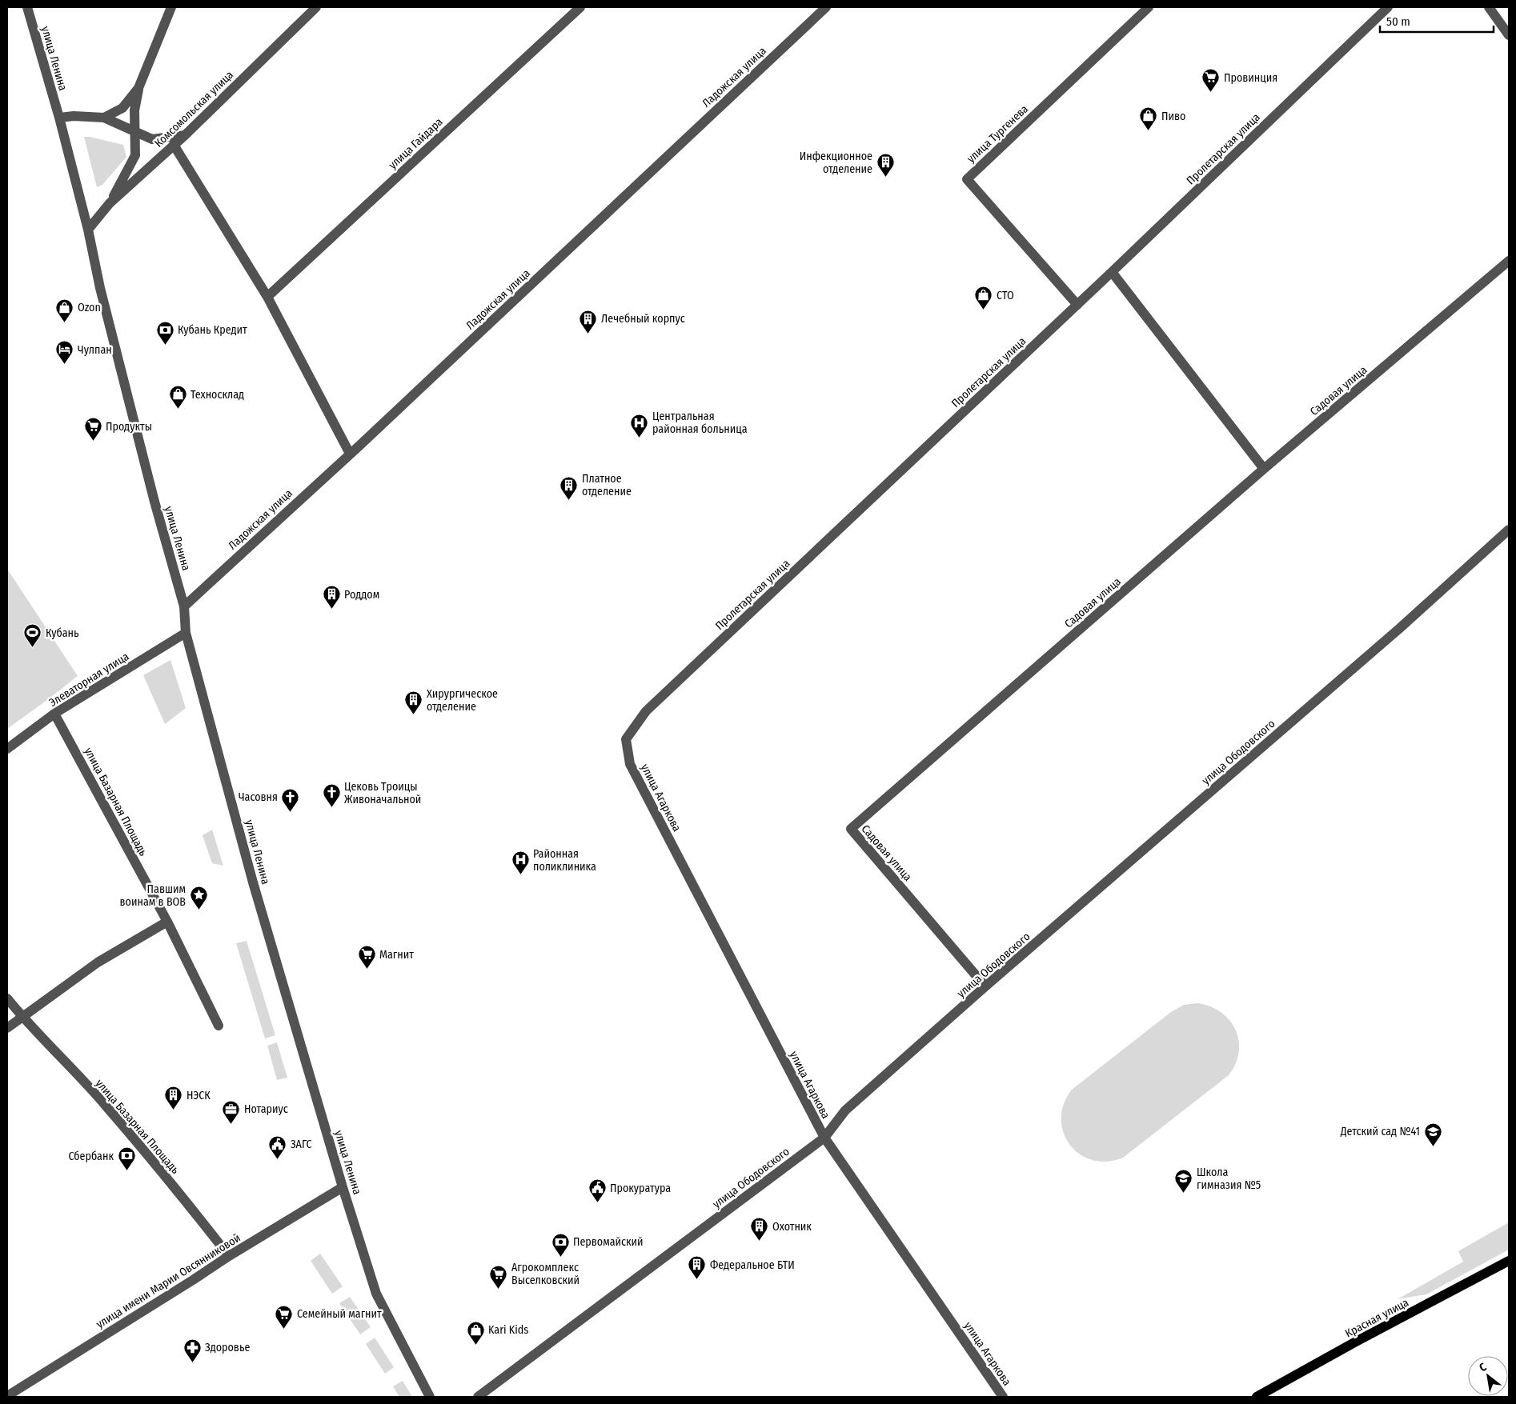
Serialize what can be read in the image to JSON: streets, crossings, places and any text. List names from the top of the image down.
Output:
{
  "streets": {
    "main road": ["Красная улица"],
    "street": [
      "улица Ленина",
      "Ладожская улица",
      "Комсомольская улица",
      "улица Тургенева",
      "улица Гайдара",
      "Пролетарская улица",
      "Садовая улица",
      "Элеваторная улица",
      "улица Ободовского",
      "улица Агаркова",
      "улица Базарная Площадь",
      "улица имени Марии Овсянниковой"
    ]
  },
  "crossings": [
    ["улица Ленина", "Ладожская улица"],
    ["улица Ленина", "Комсомольская улица"],
    ["улица Ленина", "Элеваторная улица"],
    ["улица Ленина", "улица имени Марии Овсянниковой"],
    ["улица Тургенева", "Пролетарская улица"],
    ["Пролетарская улица", "улица Агаркова"],
    ["Садовая улица", "улица Ободовского"],
    ["Элеваторная улица", "улица Базарная Площадь"],
    ["улица Ободовского", "улица Агаркова"],
    ["улица Базарная Площадь", "улица имени Марии Овсянниковой"]
  ],
  "places": {
    "supermarket": [
      "Провинция",
      "Продукты",
      "Магнит",
      "Агрокомплекс Выселковский",
      "Семейный магнит"
    ],
    "shop": [
      "Пиво",
      "СТО",
      "Ozon",
      "Техносклад",
      "Kari Kids"
    ],
    "building": [
      "Инфекционное отделение",
      "Лечебный корпус",
      "Платное отделение",
      "Роддом",
      "Хирургическое отделение",
      "НЭСК",
      "Охотник",
      "Федеральное БТИ"
    ],
    "bank": ["Кубань Кредит", "Сбербанк", "Первомайский"],
    "hotel": ["Чулпан"],
    "hospital": ["Центральная районная больница", "Районная поликлиника"],
    "sports": ["Кубань"],
    "church": ["Цековь Троицы Живоначальной", "Часовня"],
    "place": ["Павшим воинам в ВОВ"],
    "office": ["Нотариус"],
    "school or university": ["Детский сад №41", "Школа гимназия №5"],
    "public building": ["ЗАГС", "Прокуратура"],
    "pharmacy": ["Здоровье"]
  },
  "scale_bar": "50 m",
  "north": "top left"
}
